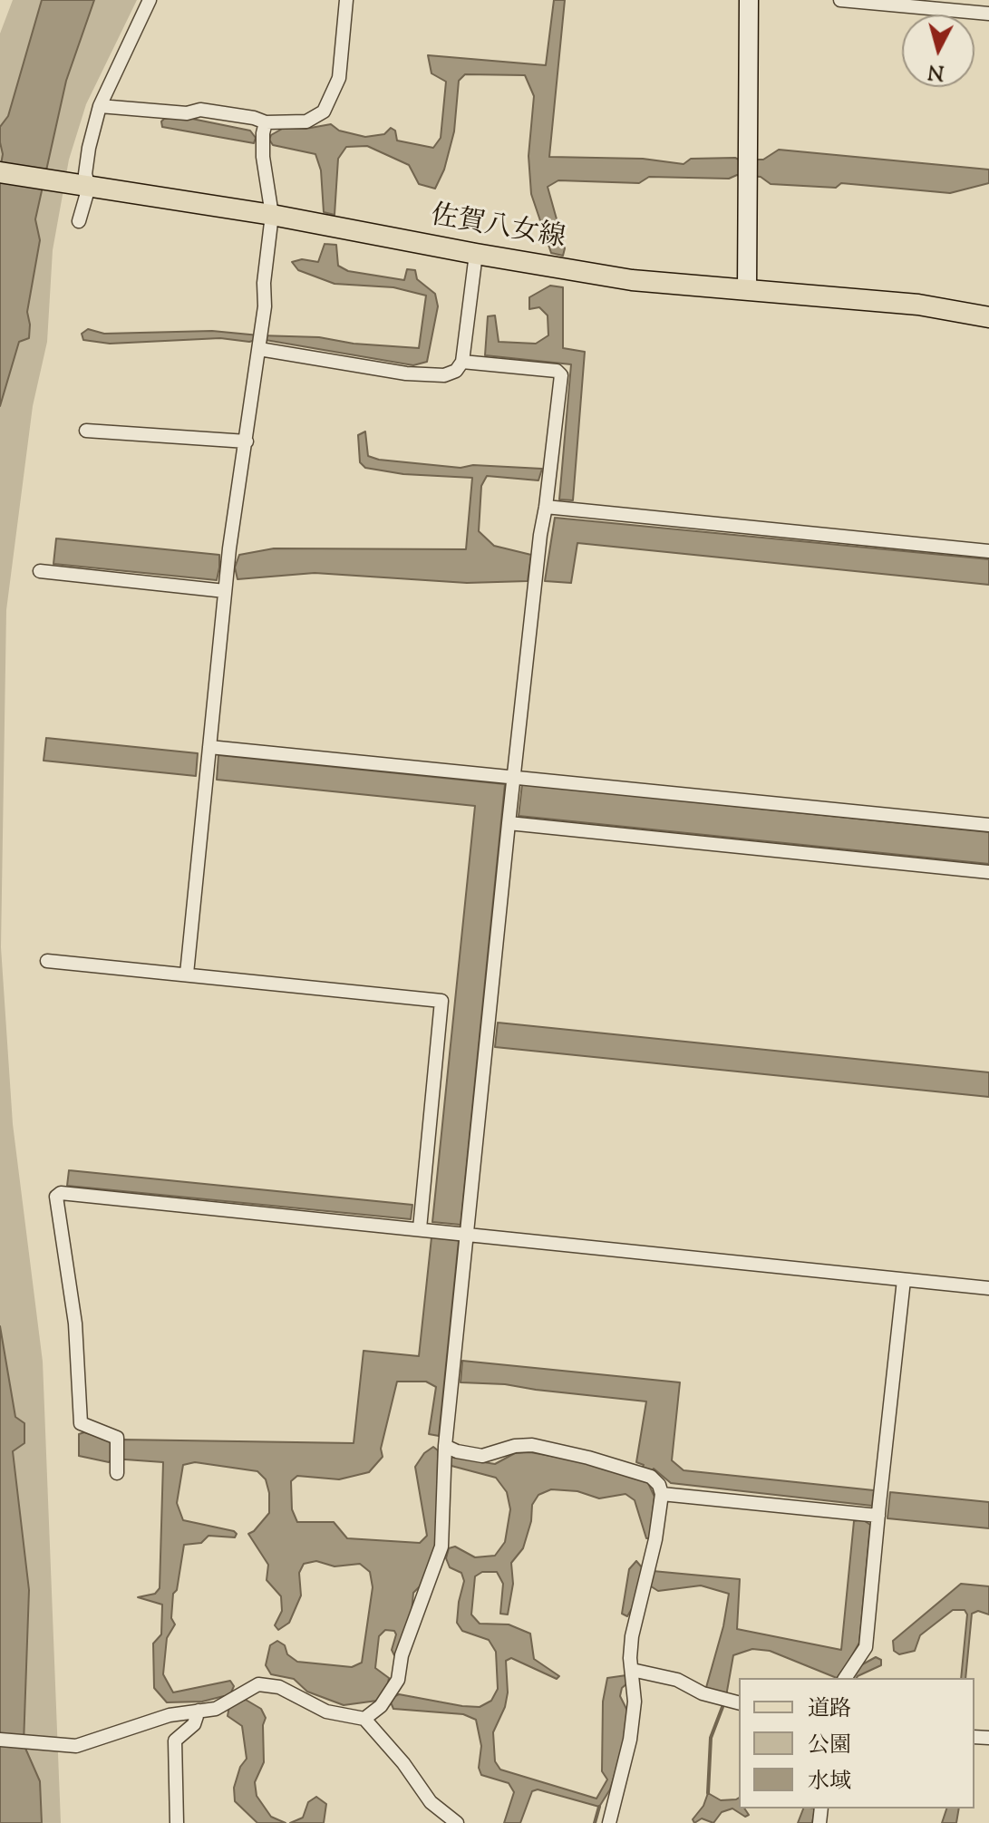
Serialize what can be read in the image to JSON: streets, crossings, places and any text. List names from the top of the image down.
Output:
{
  "streets": {
    "main road": ["佐賀八女線"]
  },
  "legend": ["道路", "公園", "水域"],
  "north": "bottom"
}
